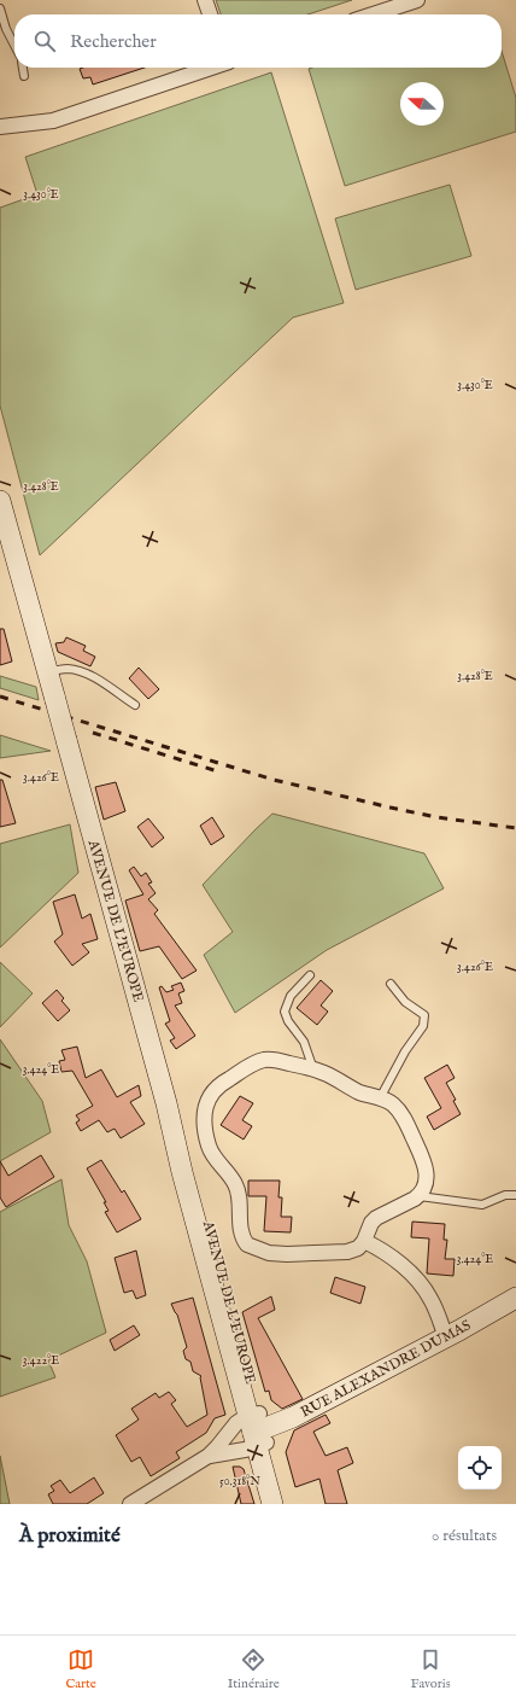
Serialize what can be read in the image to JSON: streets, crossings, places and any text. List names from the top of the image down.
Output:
{
  "streets": {
    "main road": ["AVENUE DE L'EUROPE", "RUE ALEXANDRE DUMAS"]
  },
  "crossings": [
    ["AVENUE DE L'EUROPE", "RUE ALEXANDRE DUMAS"]
  ],
  "north": "left",
  "page": {
    "search": "Rechercher",
    "heading": ["À proximité", "0 résultats"],
    "nav": ["Carte", "Itinéraire", "Favoris"]
  },
  "coordinates": [
    "3.430°E",
    "3.428°E",
    "3.426°E",
    "3.424°E",
    "3.422°E",
    "50.318°N"
  ]
}
